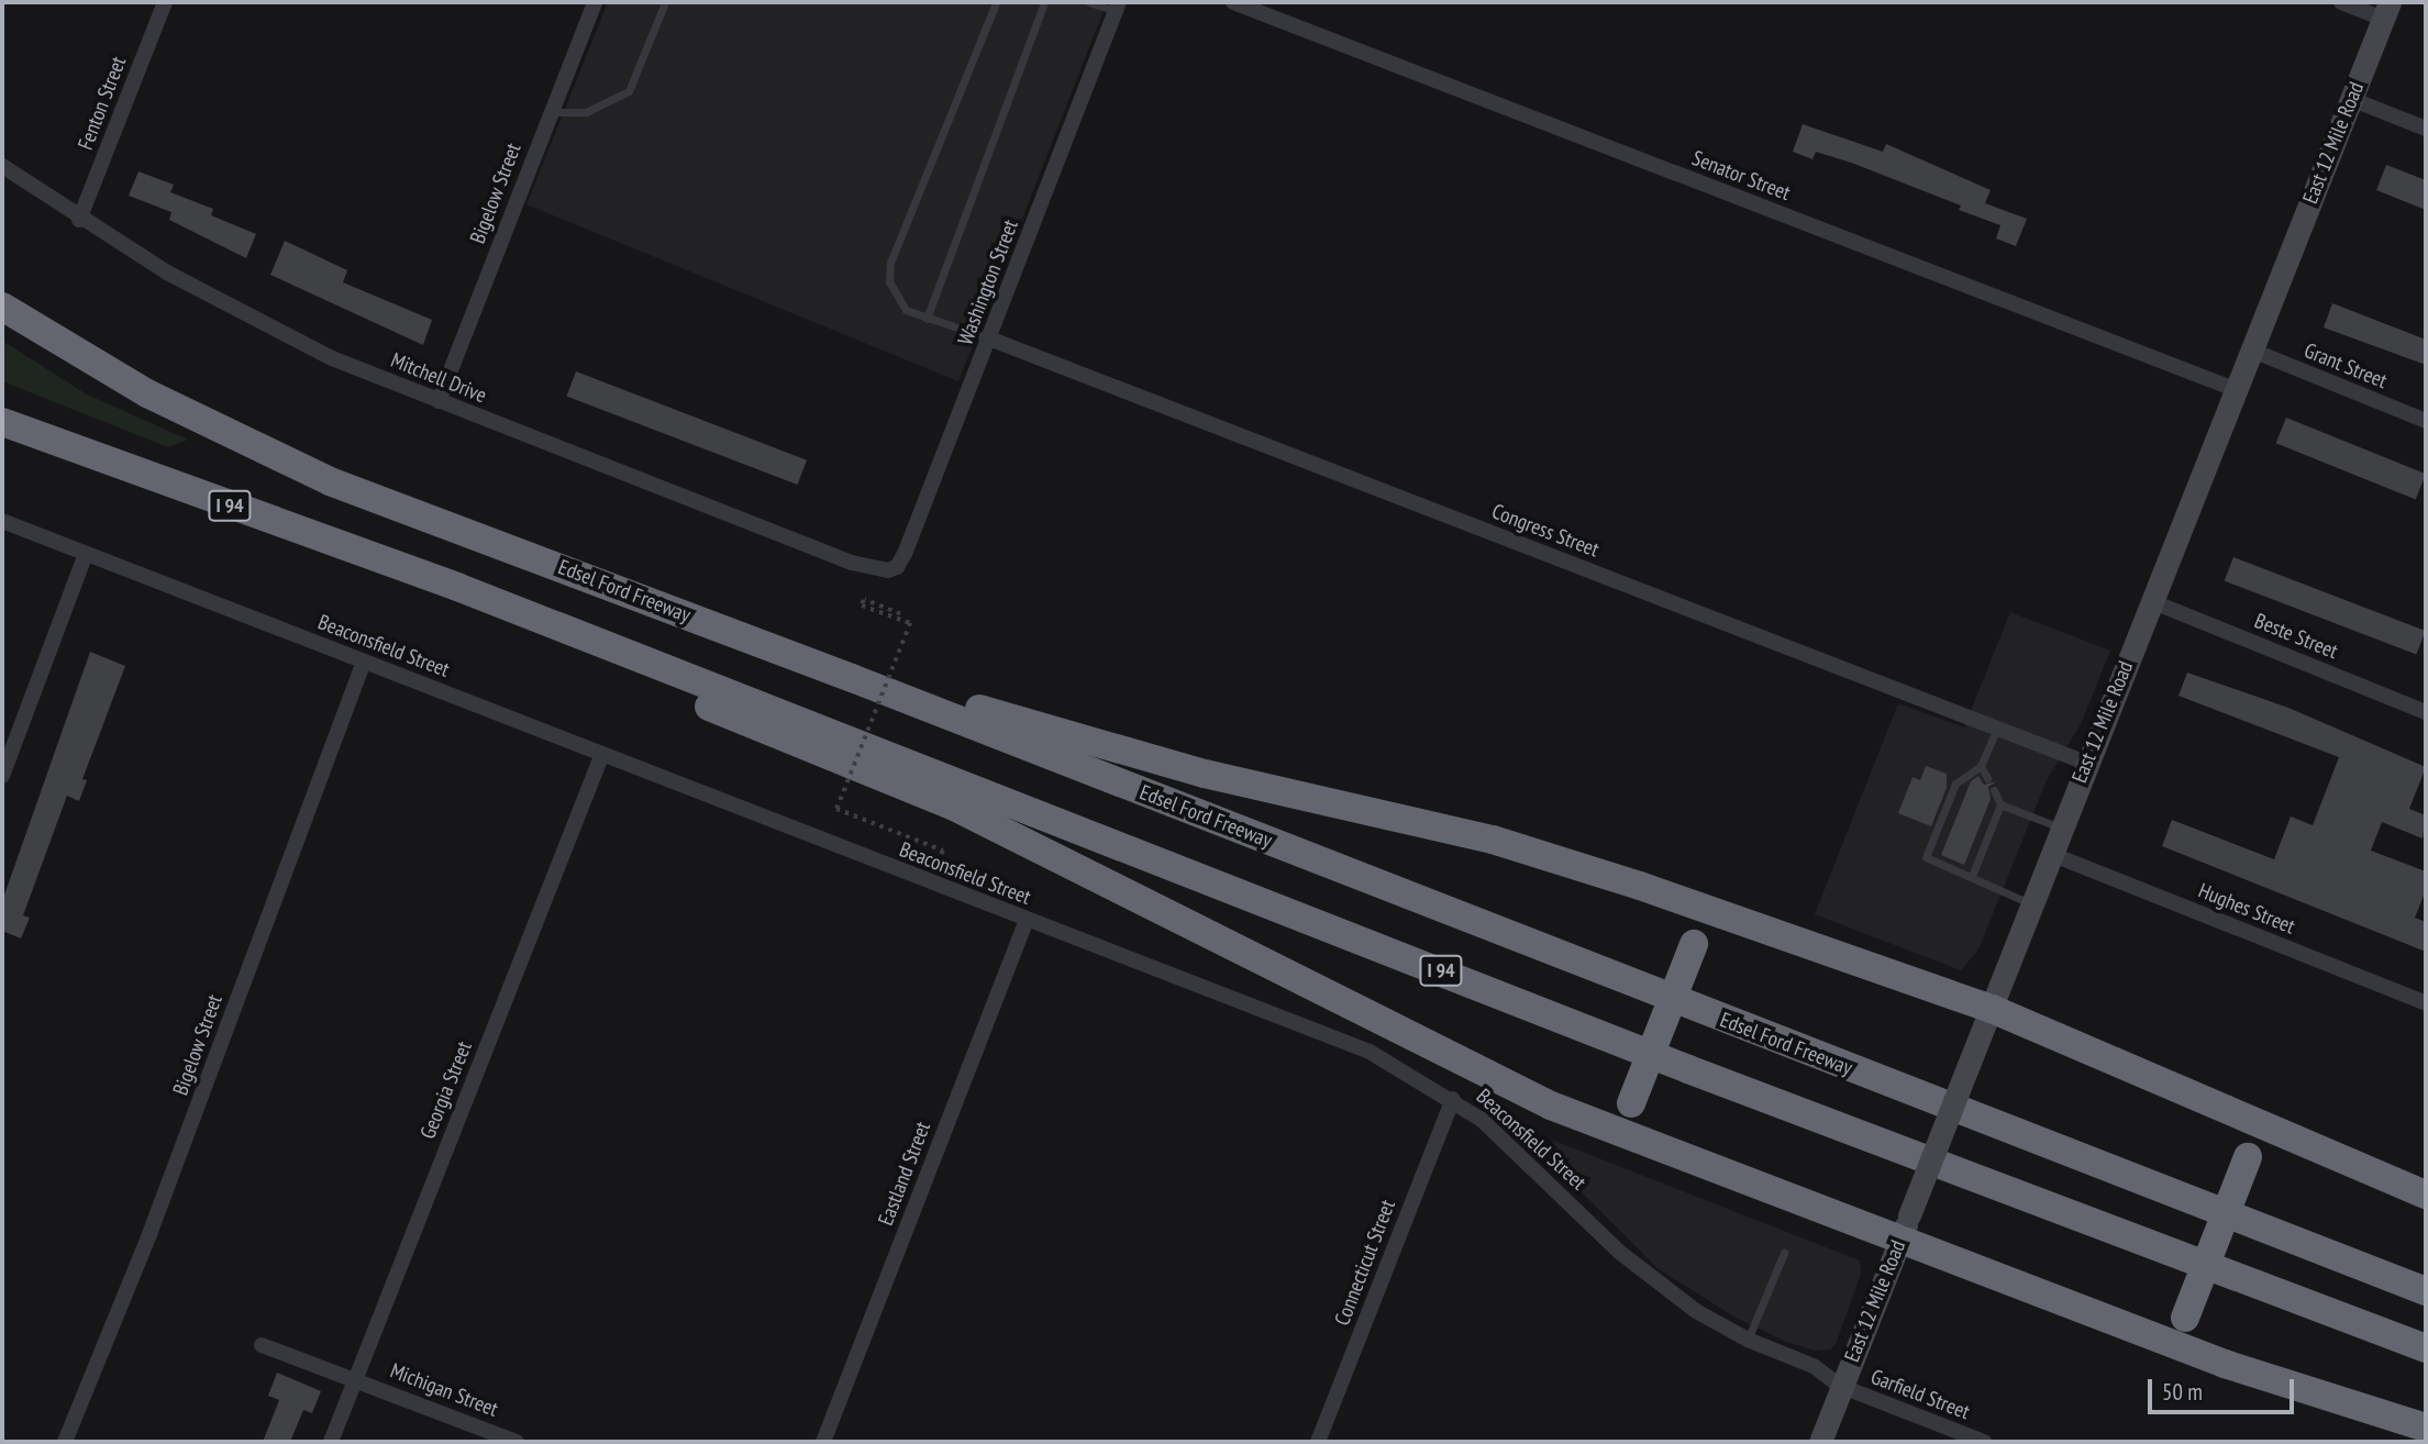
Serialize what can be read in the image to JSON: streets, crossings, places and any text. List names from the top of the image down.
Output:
{
  "streets": {
    "highway": ["I 94", "Edsel Ford Freeway"],
    "main road": ["East 12 Mile Road"],
    "street": [
      "Fenton Street",
      "Senator Street",
      "Bigelow Street",
      "Washington Street",
      "Grant Street",
      "Mitchell Drive",
      "Congress Street",
      "Beste Street",
      "Beaconsfield Street",
      "Hughes Street",
      "Georgia Street",
      "Eastland Street",
      "Connecticut Street",
      "Michigan Street",
      "Garfield Street"
    ]
  },
  "crossings": [
    ["Fenton Street", "Mitchell Drive"],
    ["East 12 Mile Road", "Senator Street"],
    ["East 12 Mile Road", "Grant Street"],
    ["East 12 Mile Road", "Congress Street"],
    ["East 12 Mile Road", "Beste Street"],
    ["East 12 Mile Road", "Beaconsfield Street"],
    ["East 12 Mile Road", "Hughes Street"],
    ["East 12 Mile Road", "Garfield Street"],
    ["Bigelow Street", "Mitchell Drive"],
    ["Bigelow Street", "Beaconsfield Street"],
    ["Washington Street", "Mitchell Drive"],
    ["Washington Street", "Congress Street"],
    ["Beaconsfield Street", "Georgia Street"],
    ["Beaconsfield Street", "Eastland Street"],
    ["Beaconsfield Street", "Connecticut Street"],
    ["Beaconsfield Street", "Garfield Street"],
    ["Georgia Street", "Michigan Street"]
  ],
  "scale_bar": "50 m"
}
